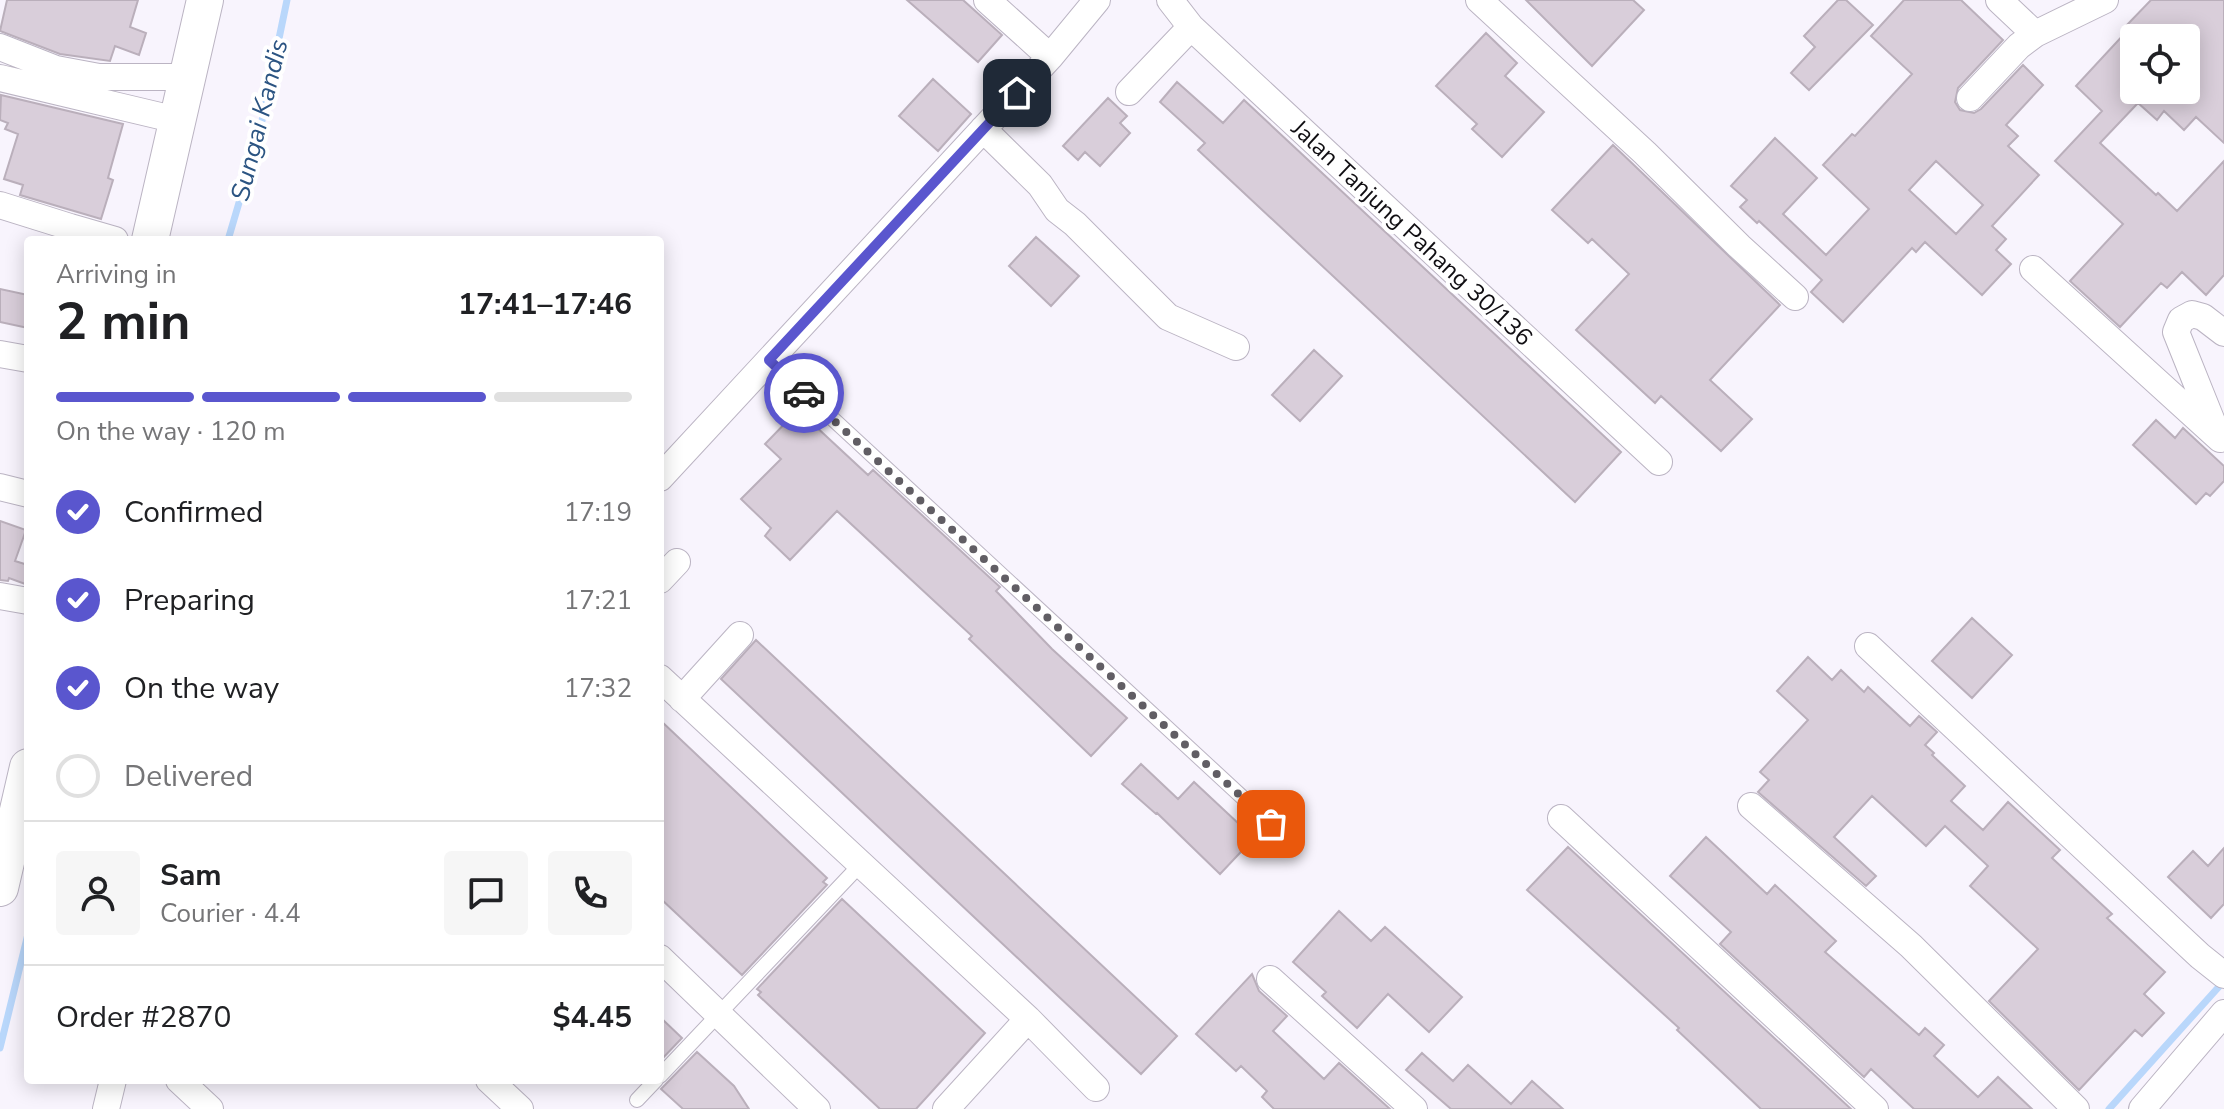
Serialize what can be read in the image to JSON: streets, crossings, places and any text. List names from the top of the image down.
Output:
{
  "streets": {
    "street": ["Jalan Tanjung Pahang 30/136"]
  },
  "water": ["Sungai Kandis"],
  "page": {
    "heading": ["2 min", "Arriving in", "17:41–17:46"],
    "panel": [
      "Sam",
      "Courier · 4.4",
      "Order #2870",
      "$4.45"
    ],
    "bar": "On the way · 120 m",
    "list": [
      ["Confirmed", "17:19"],
      ["Preparing", "17:21"],
      ["On the way", "17:32"],
      "Delivered"
    ]
  }
}
